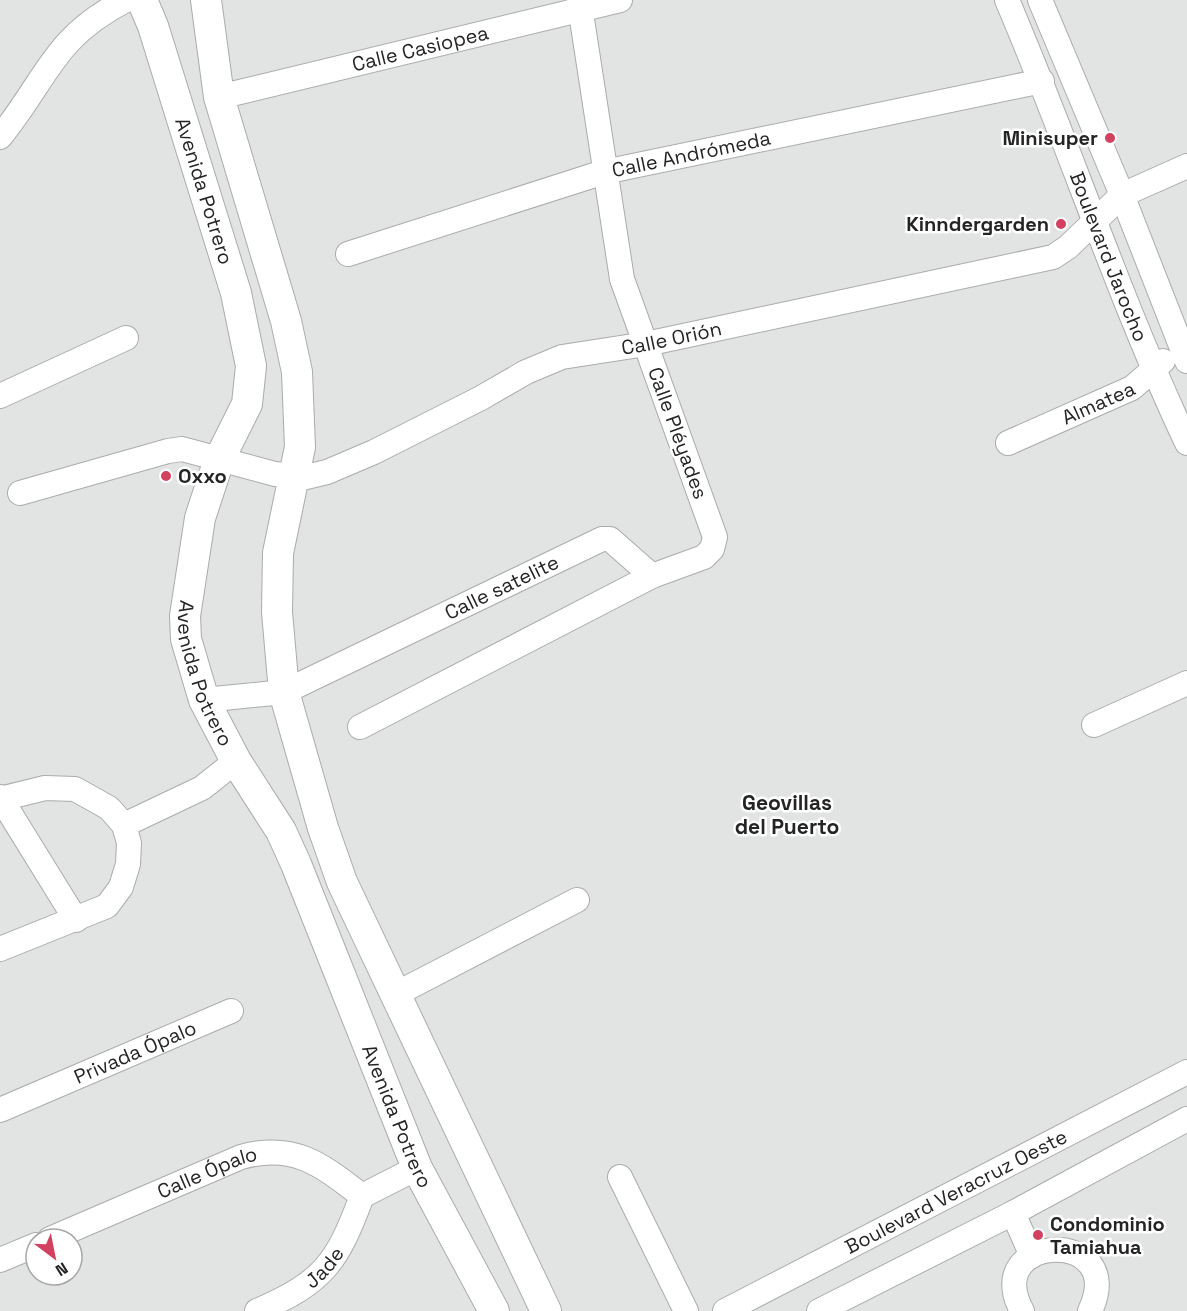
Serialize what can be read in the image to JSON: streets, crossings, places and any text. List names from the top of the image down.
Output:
{
  "streets": {
    "street": [
      "Calle Casiopea",
      "Calle Andrómeda",
      "Avenida Potrero",
      "Boulevard Jarocho",
      "Calle Orión",
      "Almatea",
      "Calle Pléyades",
      "Calle satelite",
      "Privada Ópalo",
      "Calle Ópalo",
      "Boulevard Veracruz Oeste",
      "Jade"
    ]
  },
  "crossings": [
    ["Calle Casiopea", "Avenida Potrero"],
    ["Calle Casiopea", "Calle Pléyades"],
    ["Calle Andrómeda", "Boulevard Jarocho"],
    ["Calle Andrómeda", "Calle Pléyades"],
    ["Avenida Potrero", "Calle Orión"],
    ["Avenida Potrero", "Calle satelite"],
    ["Boulevard Jarocho", "Calle Orión"],
    ["Boulevard Jarocho", "Almatea"],
    ["Calle Orión", "Calle Pléyades"],
    ["Calle Pléyades", "Calle satelite"],
    ["Calle Ópalo", "Jade"]
  ],
  "districts": ["Geovillas del Puerto"],
  "places": [
    "Minisuper",
    "Kinndergarden",
    "Oxxo",
    "Condominio Tamiahua"
  ],
  "north": "bottom right"
}
